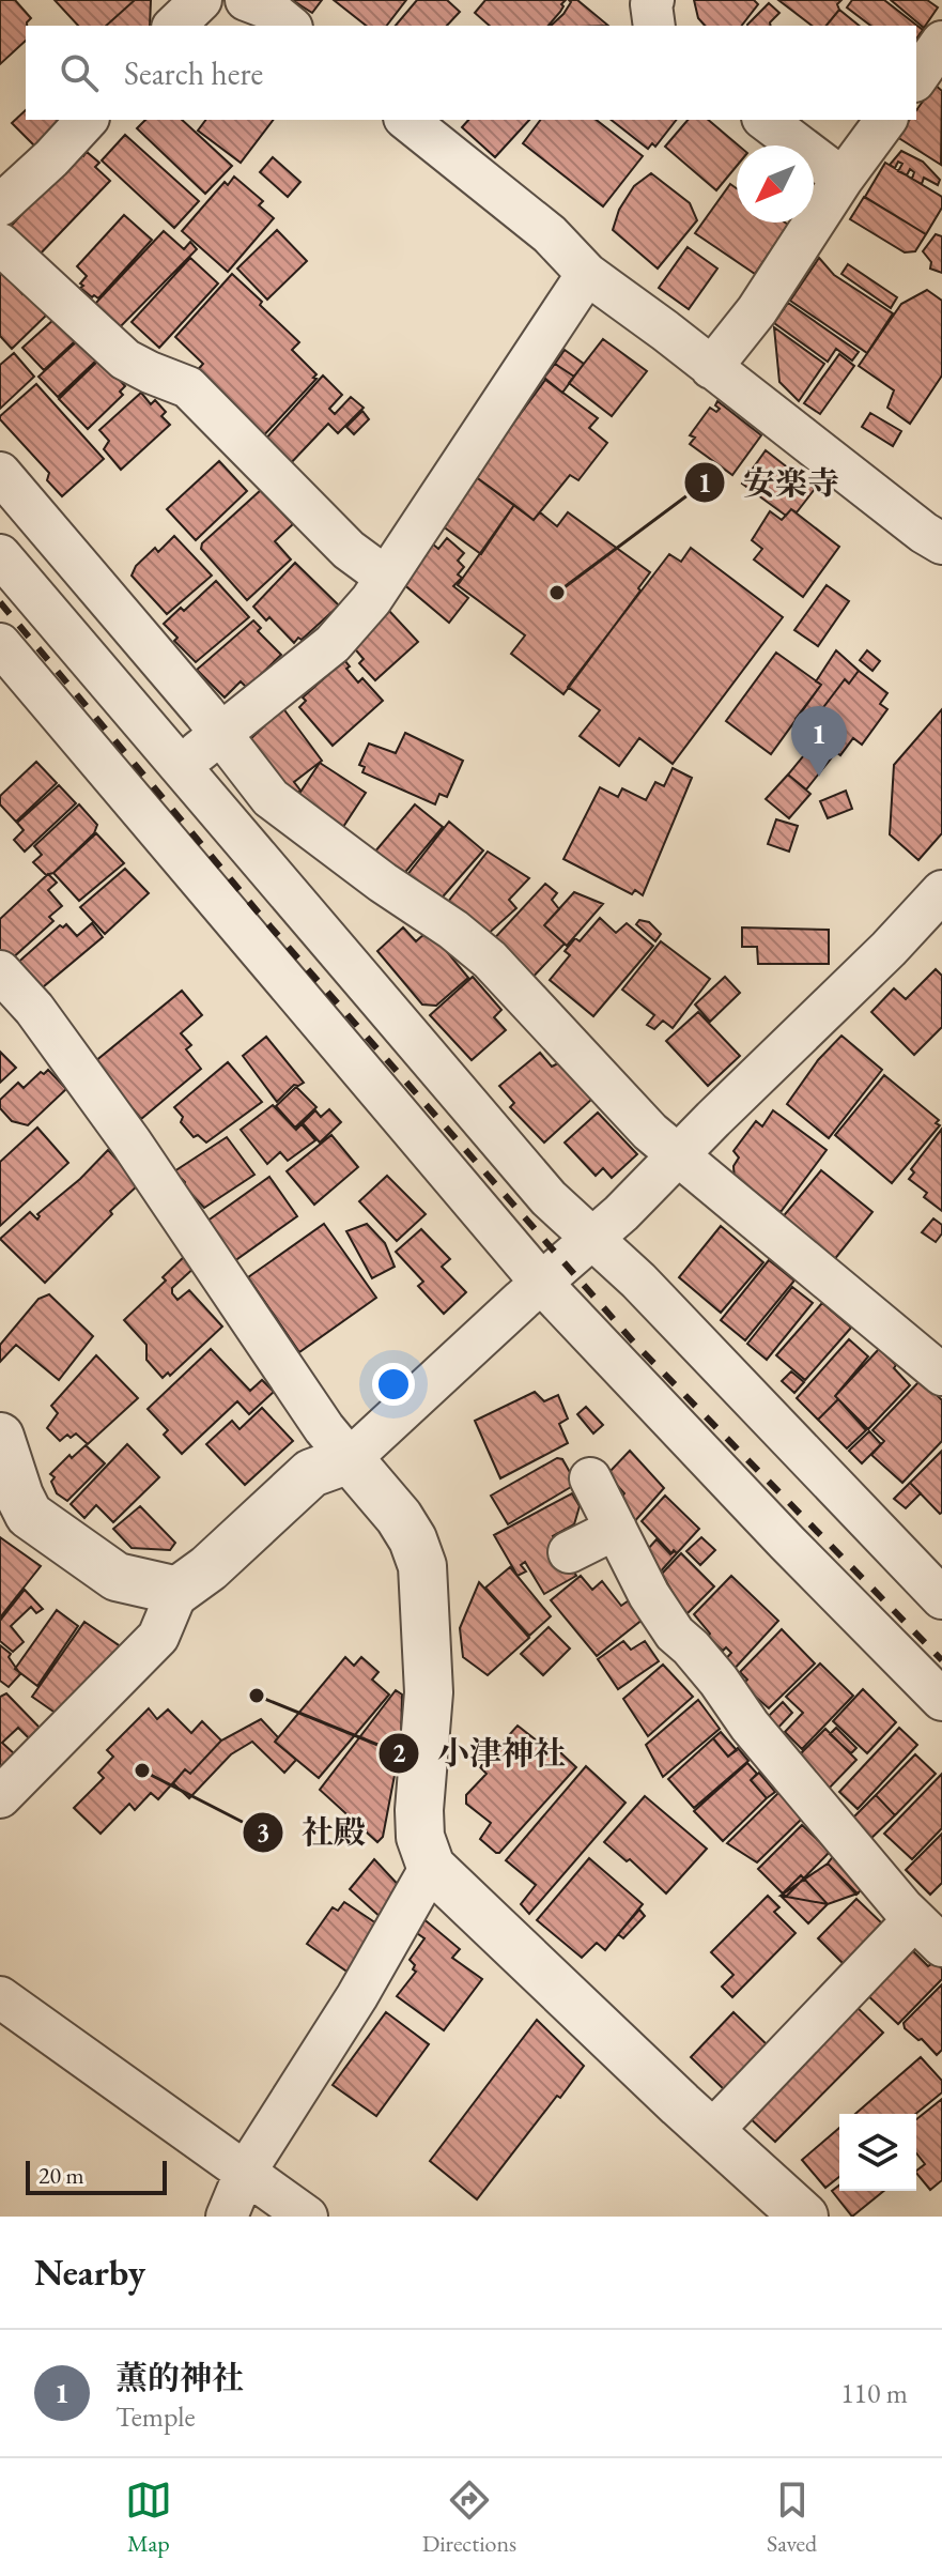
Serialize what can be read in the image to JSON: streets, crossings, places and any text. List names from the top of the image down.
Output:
{
  "places": ["安楽寺", "小津神社", "社殿"],
  "scale_bar": "20 m",
  "north": "bottom left",
  "page": {
    "search": "Search here",
    "pins": "1",
    "scale": "20 m",
    "heading": "Nearby",
    "list": [
      {
        "mark": "1",
        "name": "薫的神社",
        "note": "Temple",
        "value": "110 m"
      }
    ],
    "nav": ["Map", "Directions", "Saved"]
  }
}
